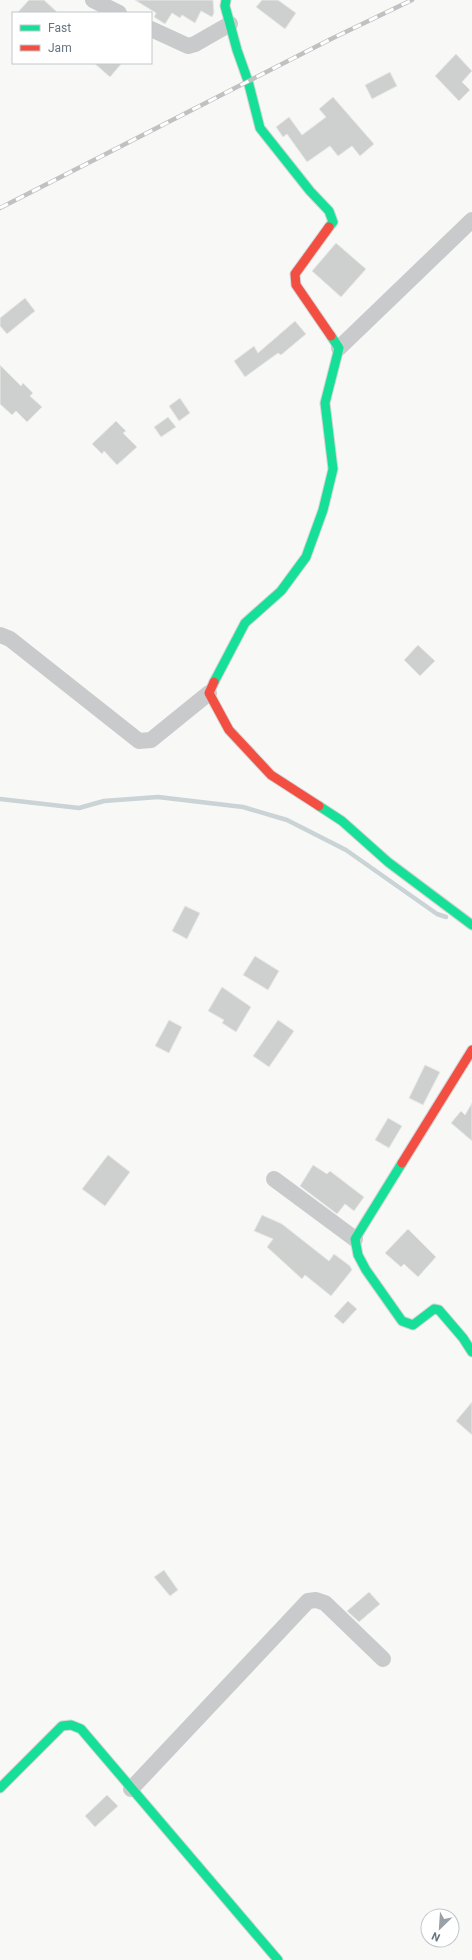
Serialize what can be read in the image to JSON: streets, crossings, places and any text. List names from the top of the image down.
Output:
{
  "legend": ["Fast", "Jam"],
  "north": "bottom left"
}
